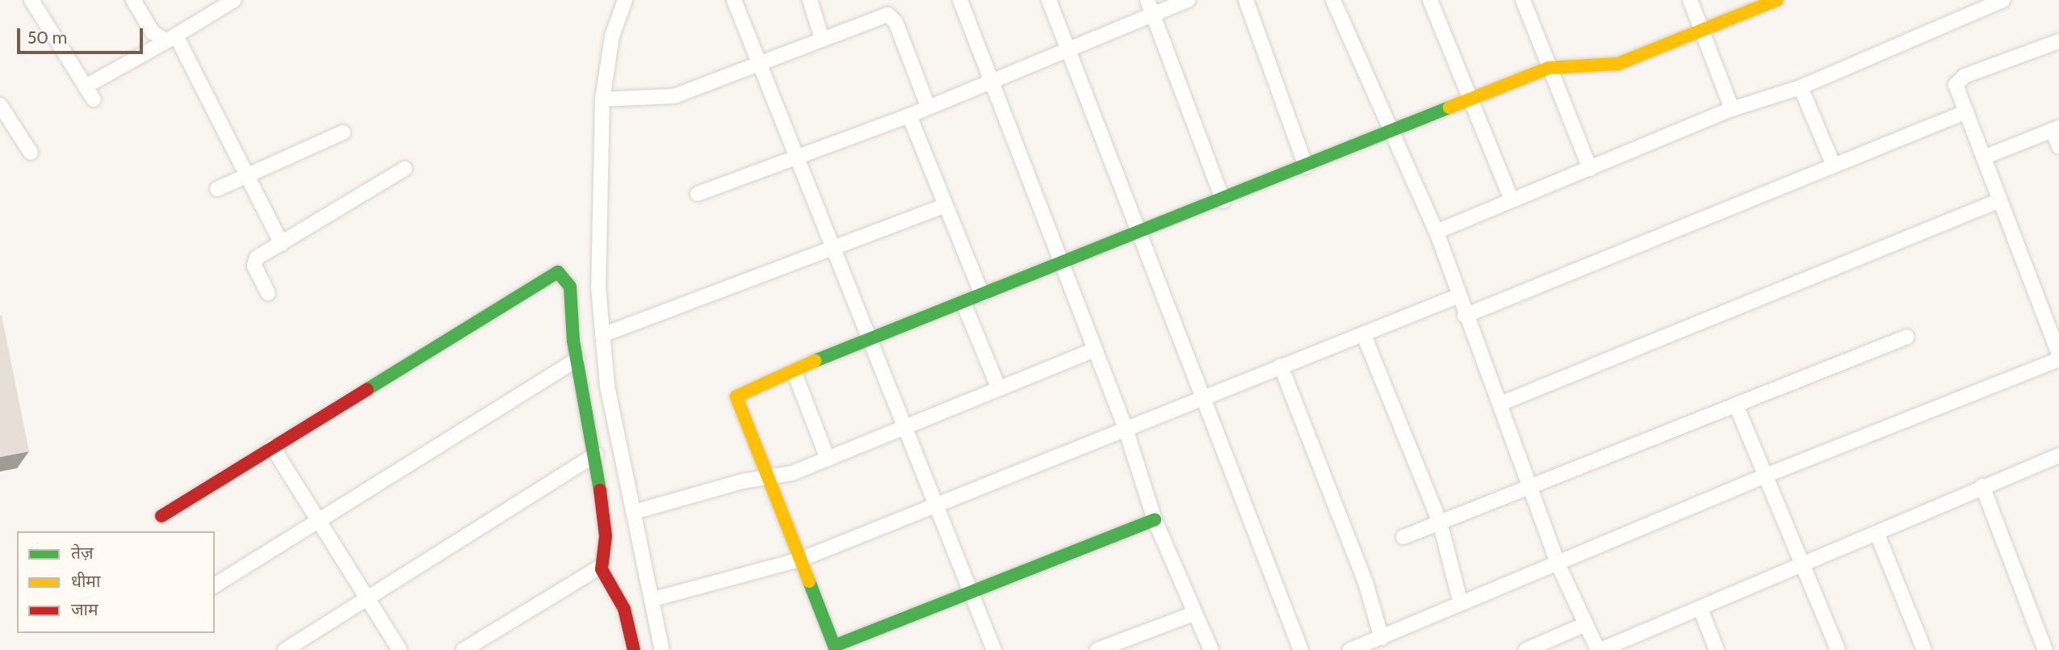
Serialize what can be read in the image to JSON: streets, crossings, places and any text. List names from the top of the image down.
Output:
{
  "legend": ["तेज़", "धीमा", "जाम"],
  "scale_bar": "50 m"
}
